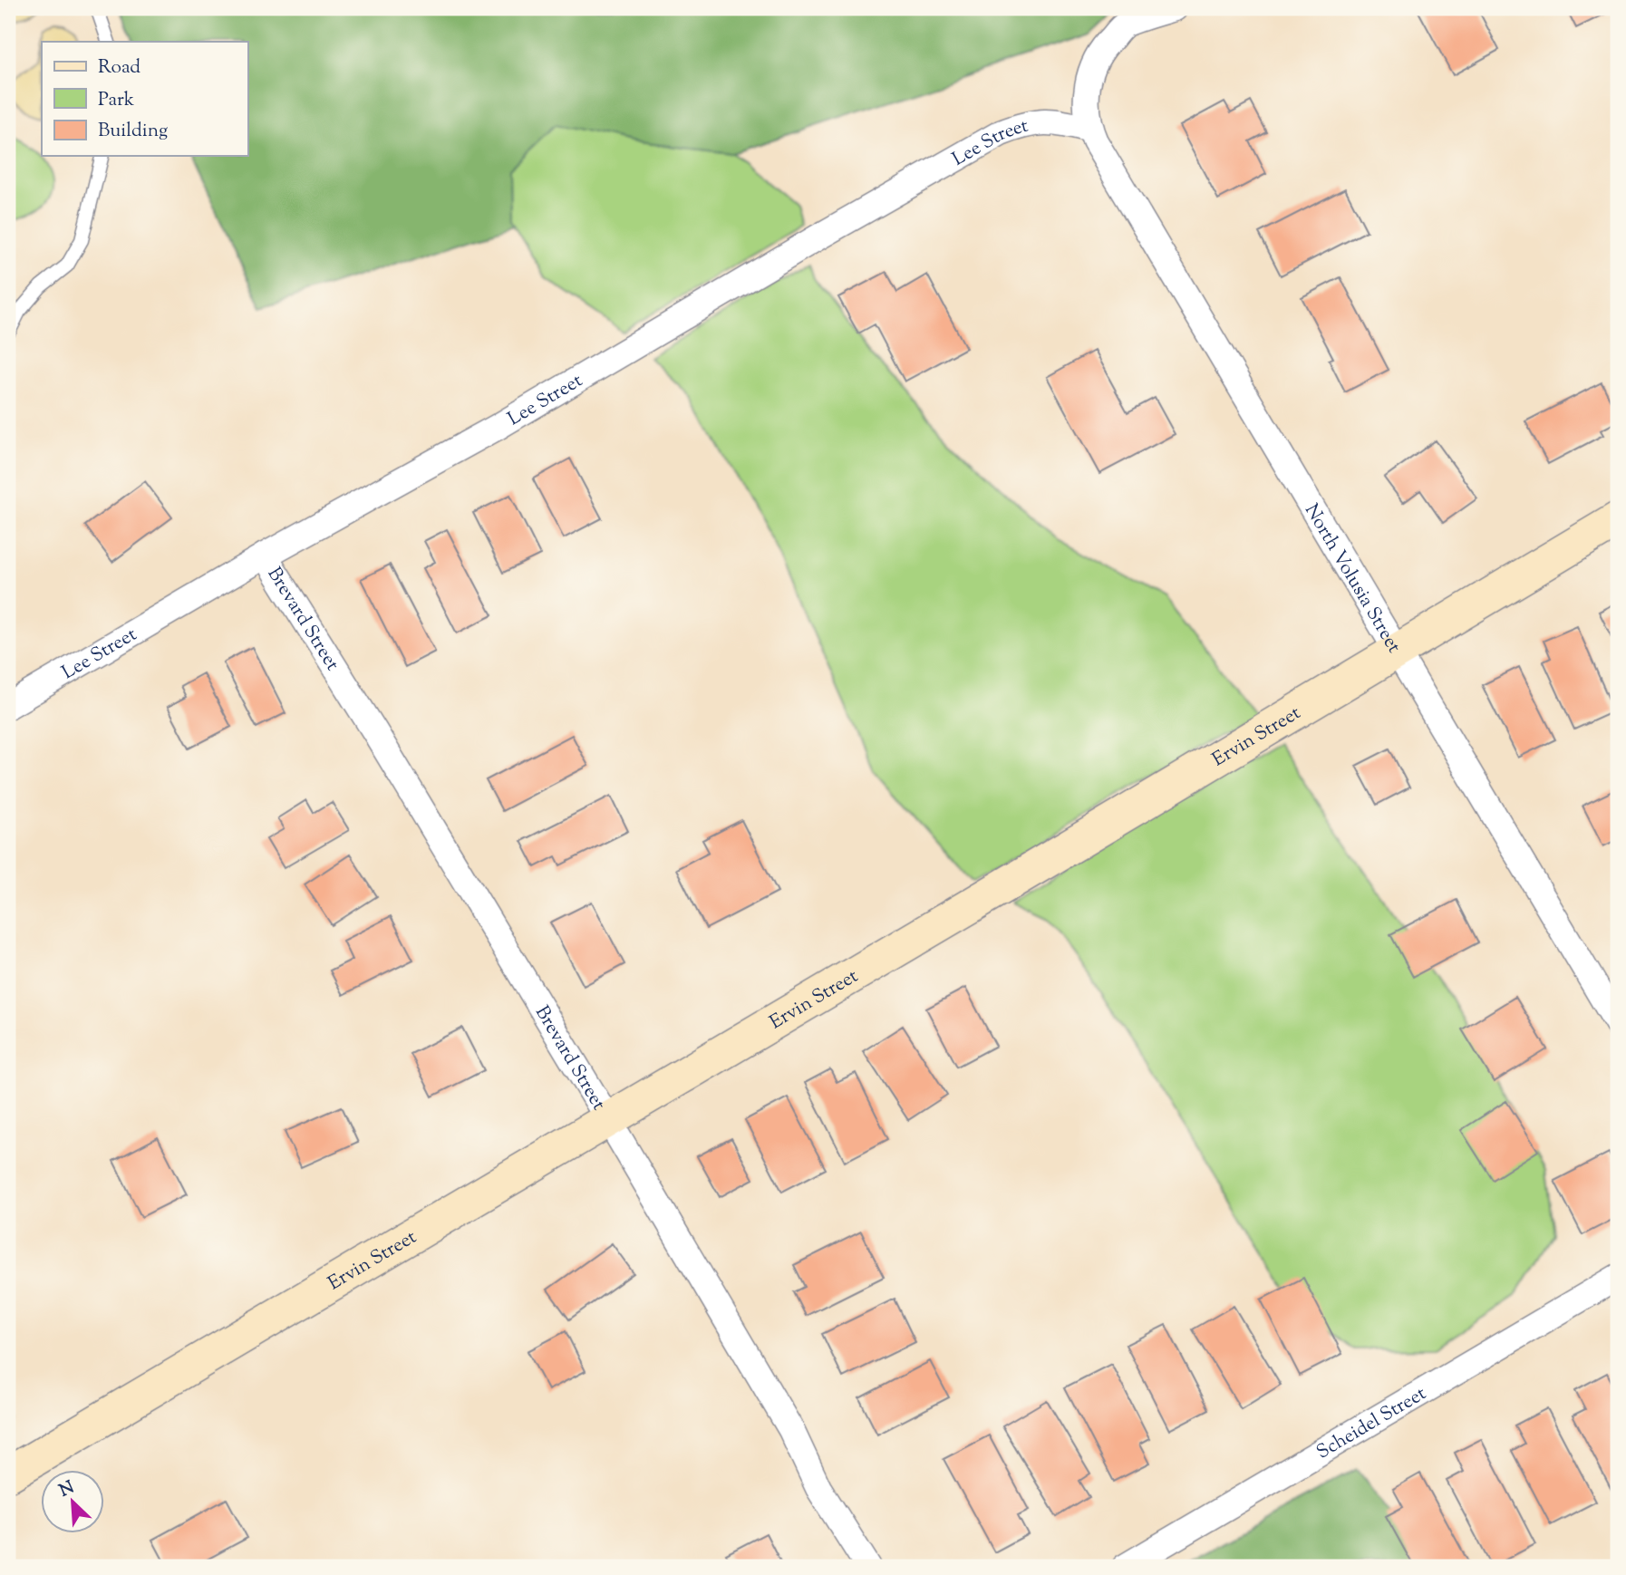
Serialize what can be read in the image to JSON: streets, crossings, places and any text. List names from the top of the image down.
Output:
{
  "streets": {
    "street": [
      "Lee Street",
      "North Volusia Street",
      "Brevard Street",
      "Ervin Street",
      "Scheidel Street"
    ]
  },
  "crossings": [
    ["Lee Street", "North Volusia Street"],
    ["Lee Street", "Brevard Street"],
    ["North Volusia Street", "Ervin Street"],
    ["Brevard Street", "Ervin Street"]
  ],
  "legend": ["Road", "Park", "Building"],
  "north": "top left"
}
